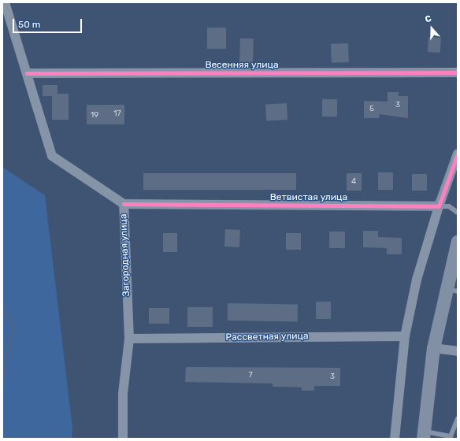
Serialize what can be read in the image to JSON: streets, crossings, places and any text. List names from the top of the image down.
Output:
{
  "streets": {
    "street": [
      "Весенняя улица",
      "Ветвистая улица",
      "Загородная улица",
      "Рассветная улица"
    ]
  },
  "crossings": [
    ["Весенняя улица", "Загородная улица"],
    ["Ветвистая улица", "Загородная улица"],
    ["Загородная улица", "Рассветная улица"]
  ],
  "house_numbers": [
    "3",
    "5",
    "17",
    "19",
    "4",
    "7",
    "3"
  ],
  "scale_bar": "50 m",
  "north": "top"
}
